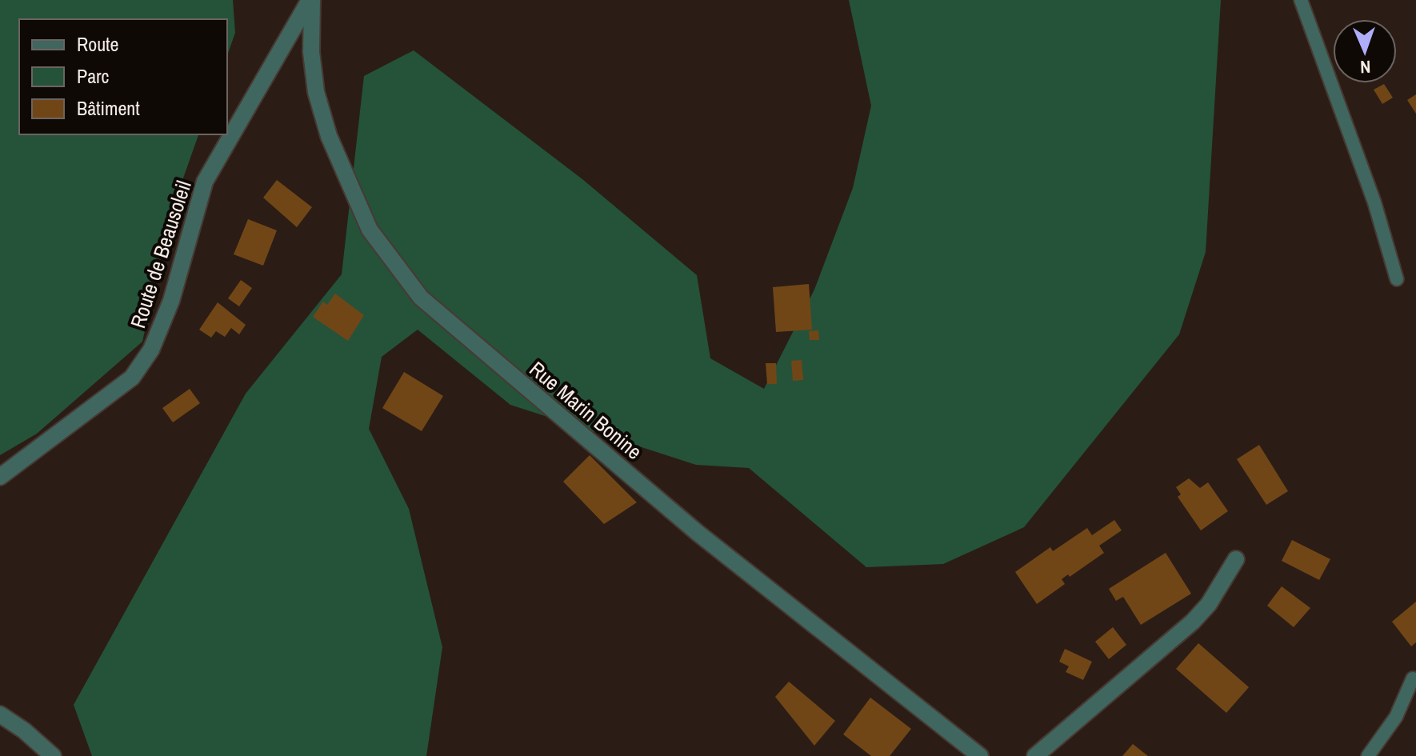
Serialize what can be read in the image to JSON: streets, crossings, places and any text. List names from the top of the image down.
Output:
{
  "streets": {
    "street": ["Route de Beausoleil", "Rue Marin Bonine"]
  },
  "crossings": [
    ["Route de Beausoleil", "Rue Marin Bonine"]
  ],
  "legend": ["Route", "Parc", "Bâtiment"],
  "north": "bottom"
}
